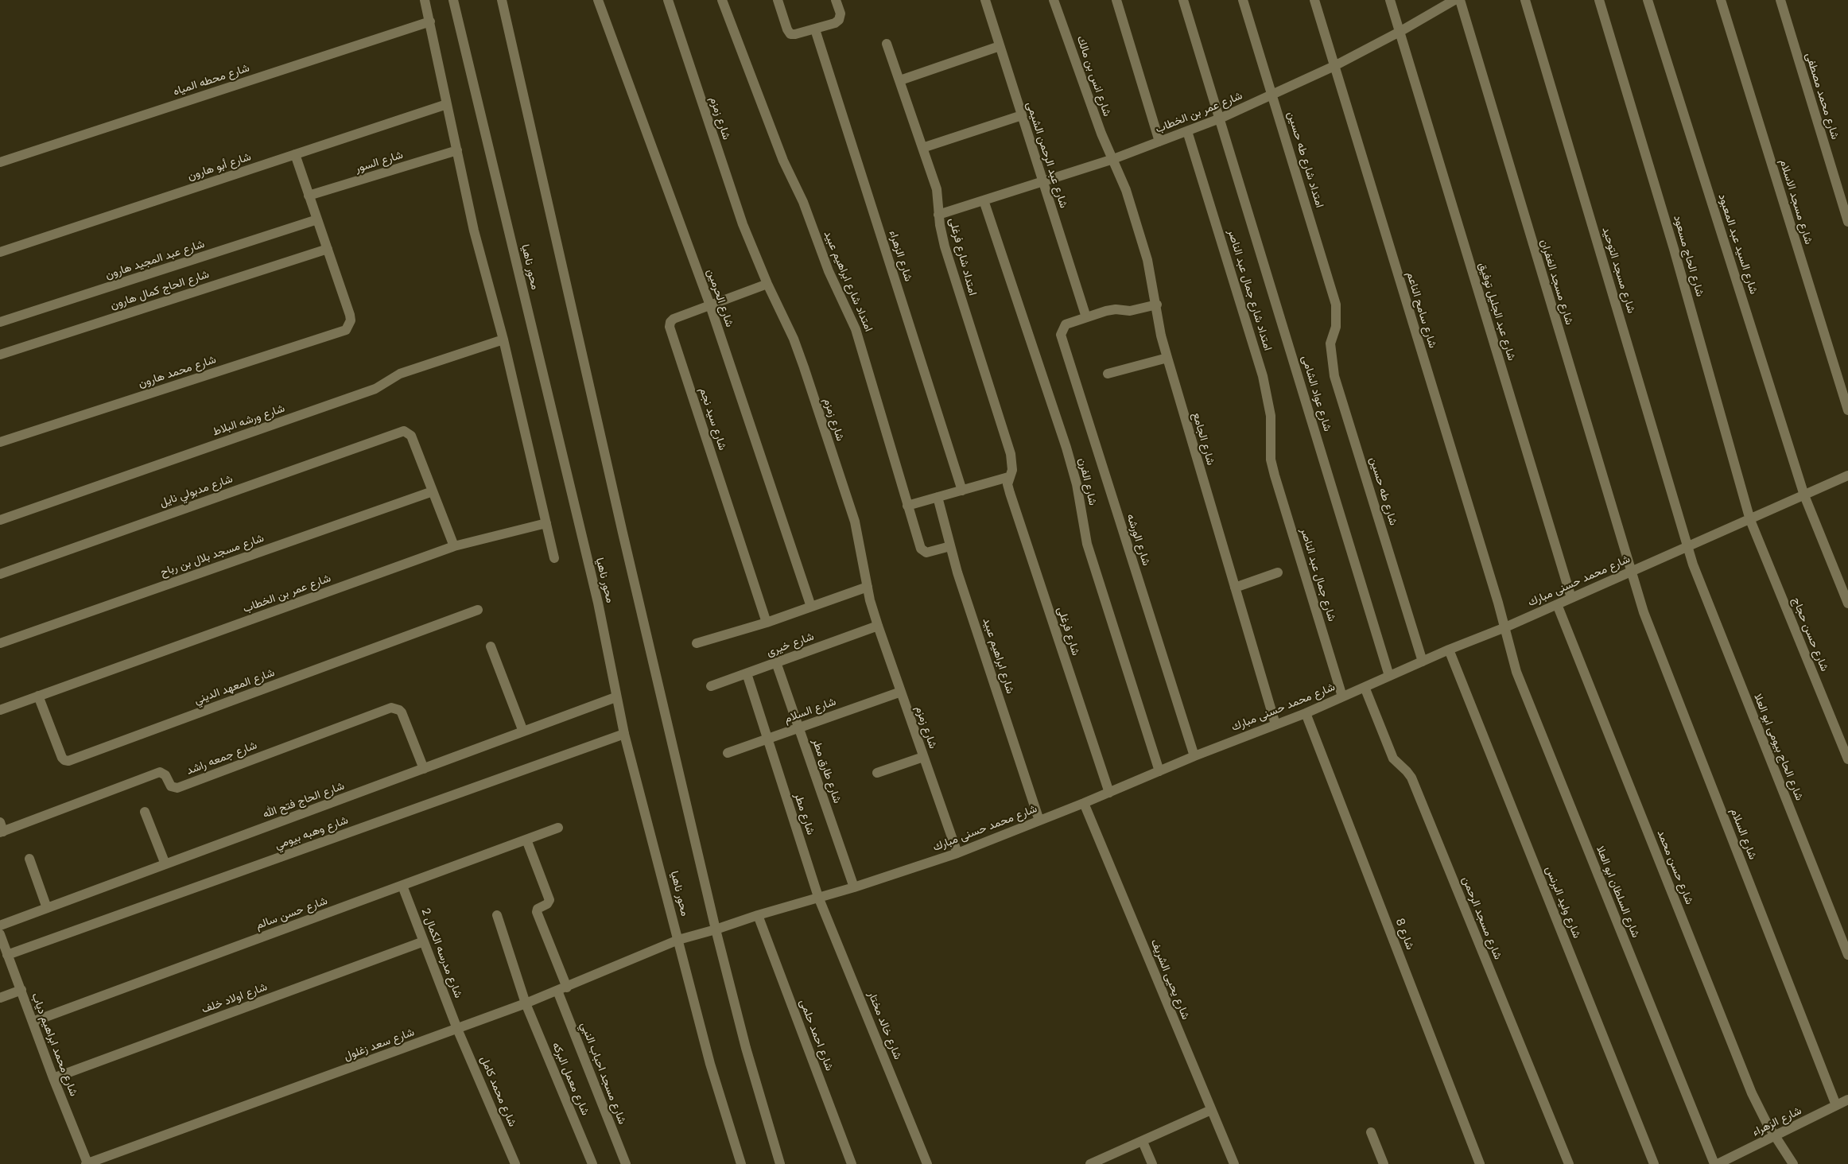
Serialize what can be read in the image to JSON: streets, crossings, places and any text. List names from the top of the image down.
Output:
{
  "streets": {
    "street": [
      "شارع انس بن مالك",
      "شارع محطه المياه",
      "شارع محمد مصطفى",
      "شارع عمر بن الخطاب",
      "شارع زمزم",
      "شارع عبد الرحمن الشيمى",
      "امتداد شارع طه حسين",
      "شارع السور",
      "شارع أبو هارون",
      "شارع مسجد الاسلام",
      "شارع السيد عبد المعبود",
      "شارع الزهراء",
      "شارع الحاج مسعود",
      "امتداد شارع فرغلى",
      "شارع عبد المجيد هارون",
      "محور ناهيا",
      "شارع مسجد التوحيد",
      "امتداد شارع ابراهيم عبيد",
      "شارع مسجد الغفران",
      "شارع الحاج كمال هارون",
      "امتداد شارع جمال عبد الناصر",
      "شارع الحرمين",
      "شارع سامح الناعم",
      "شارع عبد الجليل توفيق",
      "شارع محمد هارون",
      "شارع عواد الشامى",
      "شارع سيد نجم",
      "شارع ورشه البلاط",
      "شارع الجامع",
      "شارع الفرن",
      "شارع مدبولي نايل",
      "شارع طه حسين",
      "شارع الورشه",
      "شارع مسجد بلال بن رباح",
      "شارع جمال عبد الناصر",
      "شارع محمد حسنى مبارك",
      "شارع فرغلى",
      "شارع حسن حجاج",
      "شارع خيرى",
      "شارع ابراهيم عبيد",
      "شارع المعهد الديني",
      "شارع السلام",
      "شارع الحاج بيومى ابو العلا",
      "شارع جمعه راشد",
      "شارع طارق مطر",
      "شارع الحاج فتح الله",
      "شارع مطر",
      "شارع وهبه بيومي",
      "شارع حسن محمد",
      "شارع السلطان ابو العلا",
      "شارع وليد البرنس",
      "شارع حسن سالم",
      "شارع مسجد الرحمن",
      "شارع 8",
      "شارع مدرسه الكمال 2",
      "شارع يحيى الشريف",
      "شارع اولاد خلف",
      "شارع خالد مختار",
      "شارع احمد حلمى",
      "شارع محمد ابراهيم دياب",
      "شارع سعد زغلول",
      "شارع مسجد احباب النبي",
      "شارع معمل البركه",
      "شارع محمد كامل"
    ]
  },
  "crossings": [
    ["شارع انس بن مالك", "شارع عمر بن الخطاب"],
    ["شارع انس بن مالك", "شارع الجامع"],
    ["شارع عمر بن الخطاب", "شارع عبد الرحمن الشيمى"],
    ["شارع عمر بن الخطاب", "امتداد شارع طه حسين"],
    ["شارع عمر بن الخطاب", "امتداد شارع فرغلى"],
    ["شارع عمر بن الخطاب", "امتداد شارع جمال عبد الناصر"],
    ["شارع عمر بن الخطاب", "شارع سامح الناعم"],
    ["شارع عمر بن الخطاب", "شارع عبد الجليل توفيق"],
    ["شارع عمر بن الخطاب", "شارع عواد الشامى"],
    ["شارع عمر بن الخطاب", "شارع الجامع"],
    ["شارع عمر بن الخطاب", "شارع الفرن"],
    ["شارع عمر بن الخطاب", "شارع المعهد الديني"],
    ["شارع زمزم", "شارع سيد نجم"],
    ["شارع زمزم", "شارع محمد حسنى مبارك"],
    ["شارع زمزم", "شارع خيرى"],
    ["شارع زمزم", "شارع السلام"],
    ["شارع عبد الرحمن الشيمى", "شارع الورشه"],
    ["امتداد شارع طه حسين", "شارع طه حسين"],
    ["شارع السيد عبد المعبود", "شارع محمد حسنى مبارك"],
    ["شارع الزهراء", "شارع السلام"],
    ["شارع الزهراء", "شارع حسن محمد"],
    ["شارع الحاج مسعود", "شارع محمد حسنى مبارك"],
    ["شارع الحاج مسعود", "شارع حسن حجاج"],
    ["امتداد شارع فرغلى", "شارع فرغلى"],
    ["محور ناهيا", "شارع محمد حسنى مبارك"],
    ["محور ناهيا", "شارع الحاج فتح الله"],
    ["محور ناهيا", "شارع وهبه بيومي"],
    ["محور ناهيا", "شارع سعد زغلول"],
    ["شارع مسجد التوحيد", "شارع محمد حسنى مبارك"],
    ["شارع مسجد التوحيد", "شارع الحاج بيومى ابو العلا"],
    ["امتداد شارع ابراهيم عبيد", "شارع ابراهيم عبيد"],
    ["شارع مسجد الغفران", "شارع محمد حسنى مبارك"],
    ["شارع مسجد الغفران", "شارع السلام"],
    ["شارع الحاج كمال هارون", "شارع محمد هارون"],
    ["امتداد شارع جمال عبد الناصر", "شارع جمال عبد الناصر"],
    ["شارع الحرمين", "شارع سيد نجم"],
    ["شارع سامح الناعم", "شارع محمد حسنى مبارك"],
    ["شارع سامح الناعم", "شارع السلطان ابو العلا"],
    ["شارع عبد الجليل توفيق", "شارع محمد حسنى مبارك"],
    ["شارع عواد الشامى", "شارع محمد حسنى مبارك"],
    ["شارع الجامع", "شارع محمد حسنى مبارك"],
    ["شارع الفرن", "شارع محمد حسنى مبارك"],
    ["شارع مدبولي نايل", "شارع مسجد بلال بن رباح"],
    ["شارع طه حسين", "شارع محمد حسنى مبارك"],
    ["شارع الورشه", "شارع محمد حسنى مبارك"],
    ["شارع جمال عبد الناصر", "شارع محمد حسنى مبارك"],
    ["شارع محمد حسنى مبارك", "شارع فرغلى"],
    ["شارع محمد حسنى مبارك", "شارع حسن حجاج"],
    ["شارع محمد حسنى مبارك", "شارع ابراهيم عبيد"],
    ["شارع محمد حسنى مبارك", "شارع السلام"],
    ["شارع محمد حسنى مبارك", "شارع الحاج بيومى ابو العلا"],
    ["شارع محمد حسنى مبارك", "شارع طارق مطر"],
    ["شارع محمد حسنى مبارك", "شارع مطر"],
    ["شارع محمد حسنى مبارك", "شارع حسن محمد"],
    ["شارع محمد حسنى مبارك", "شارع السلطان ابو العلا"],
    ["شارع محمد حسنى مبارك", "شارع وليد البرنس"],
    ["شارع محمد حسنى مبارك", "شارع مسجد الرحمن"],
    ["شارع محمد حسنى مبارك", "شارع 8"],
    ["شارع محمد حسنى مبارك", "شارع يحيى الشريف"],
    ["شارع محمد حسنى مبارك", "شارع خالد مختار"],
    ["شارع محمد حسنى مبارك", "شارع احمد حلمى"],
    ["شارع محمد حسنى مبارك", "شارع سعد زغلول"],
    ["شارع خيرى", "شارع طارق مطر"],
    ["شارع خيرى", "شارع مطر"],
    ["شارع السلام", "شارع طارق مطر"],
    ["شارع السلام", "شارع مطر"],
    ["شارع جمعه راشد", "شارع الحاج فتح الله"],
    ["شارع مطر", "شارع خالد مختار"],
    ["شارع وهبه بيومي", "شارع محمد ابراهيم دياب"],
    ["شارع حسن سالم", "شارع مدرسه الكمال 2"],
    ["شارع حسن سالم", "شارع محمد ابراهيم دياب"],
    ["شارع حسن سالم", "شارع مسجد احباب النبي"],
    ["شارع مدرسه الكمال 2", "شارع اولاد خلف"],
    ["شارع مدرسه الكمال 2", "شارع سعد زغلول"],
    ["شارع مدرسه الكمال 2", "شارع محمد كامل"],
    ["شارع اولاد خلف", "شارع محمد ابراهيم دياب"],
    ["شارع محمد ابراهيم دياب", "شارع سعد زغلول"],
    ["شارع سعد زغلول", "شارع مسجد احباب النبي"],
    ["شارع سعد زغلول", "شارع معمل البركه"],
    ["شارع سعد زغلول", "شارع محمد كامل"]
  ]
}
